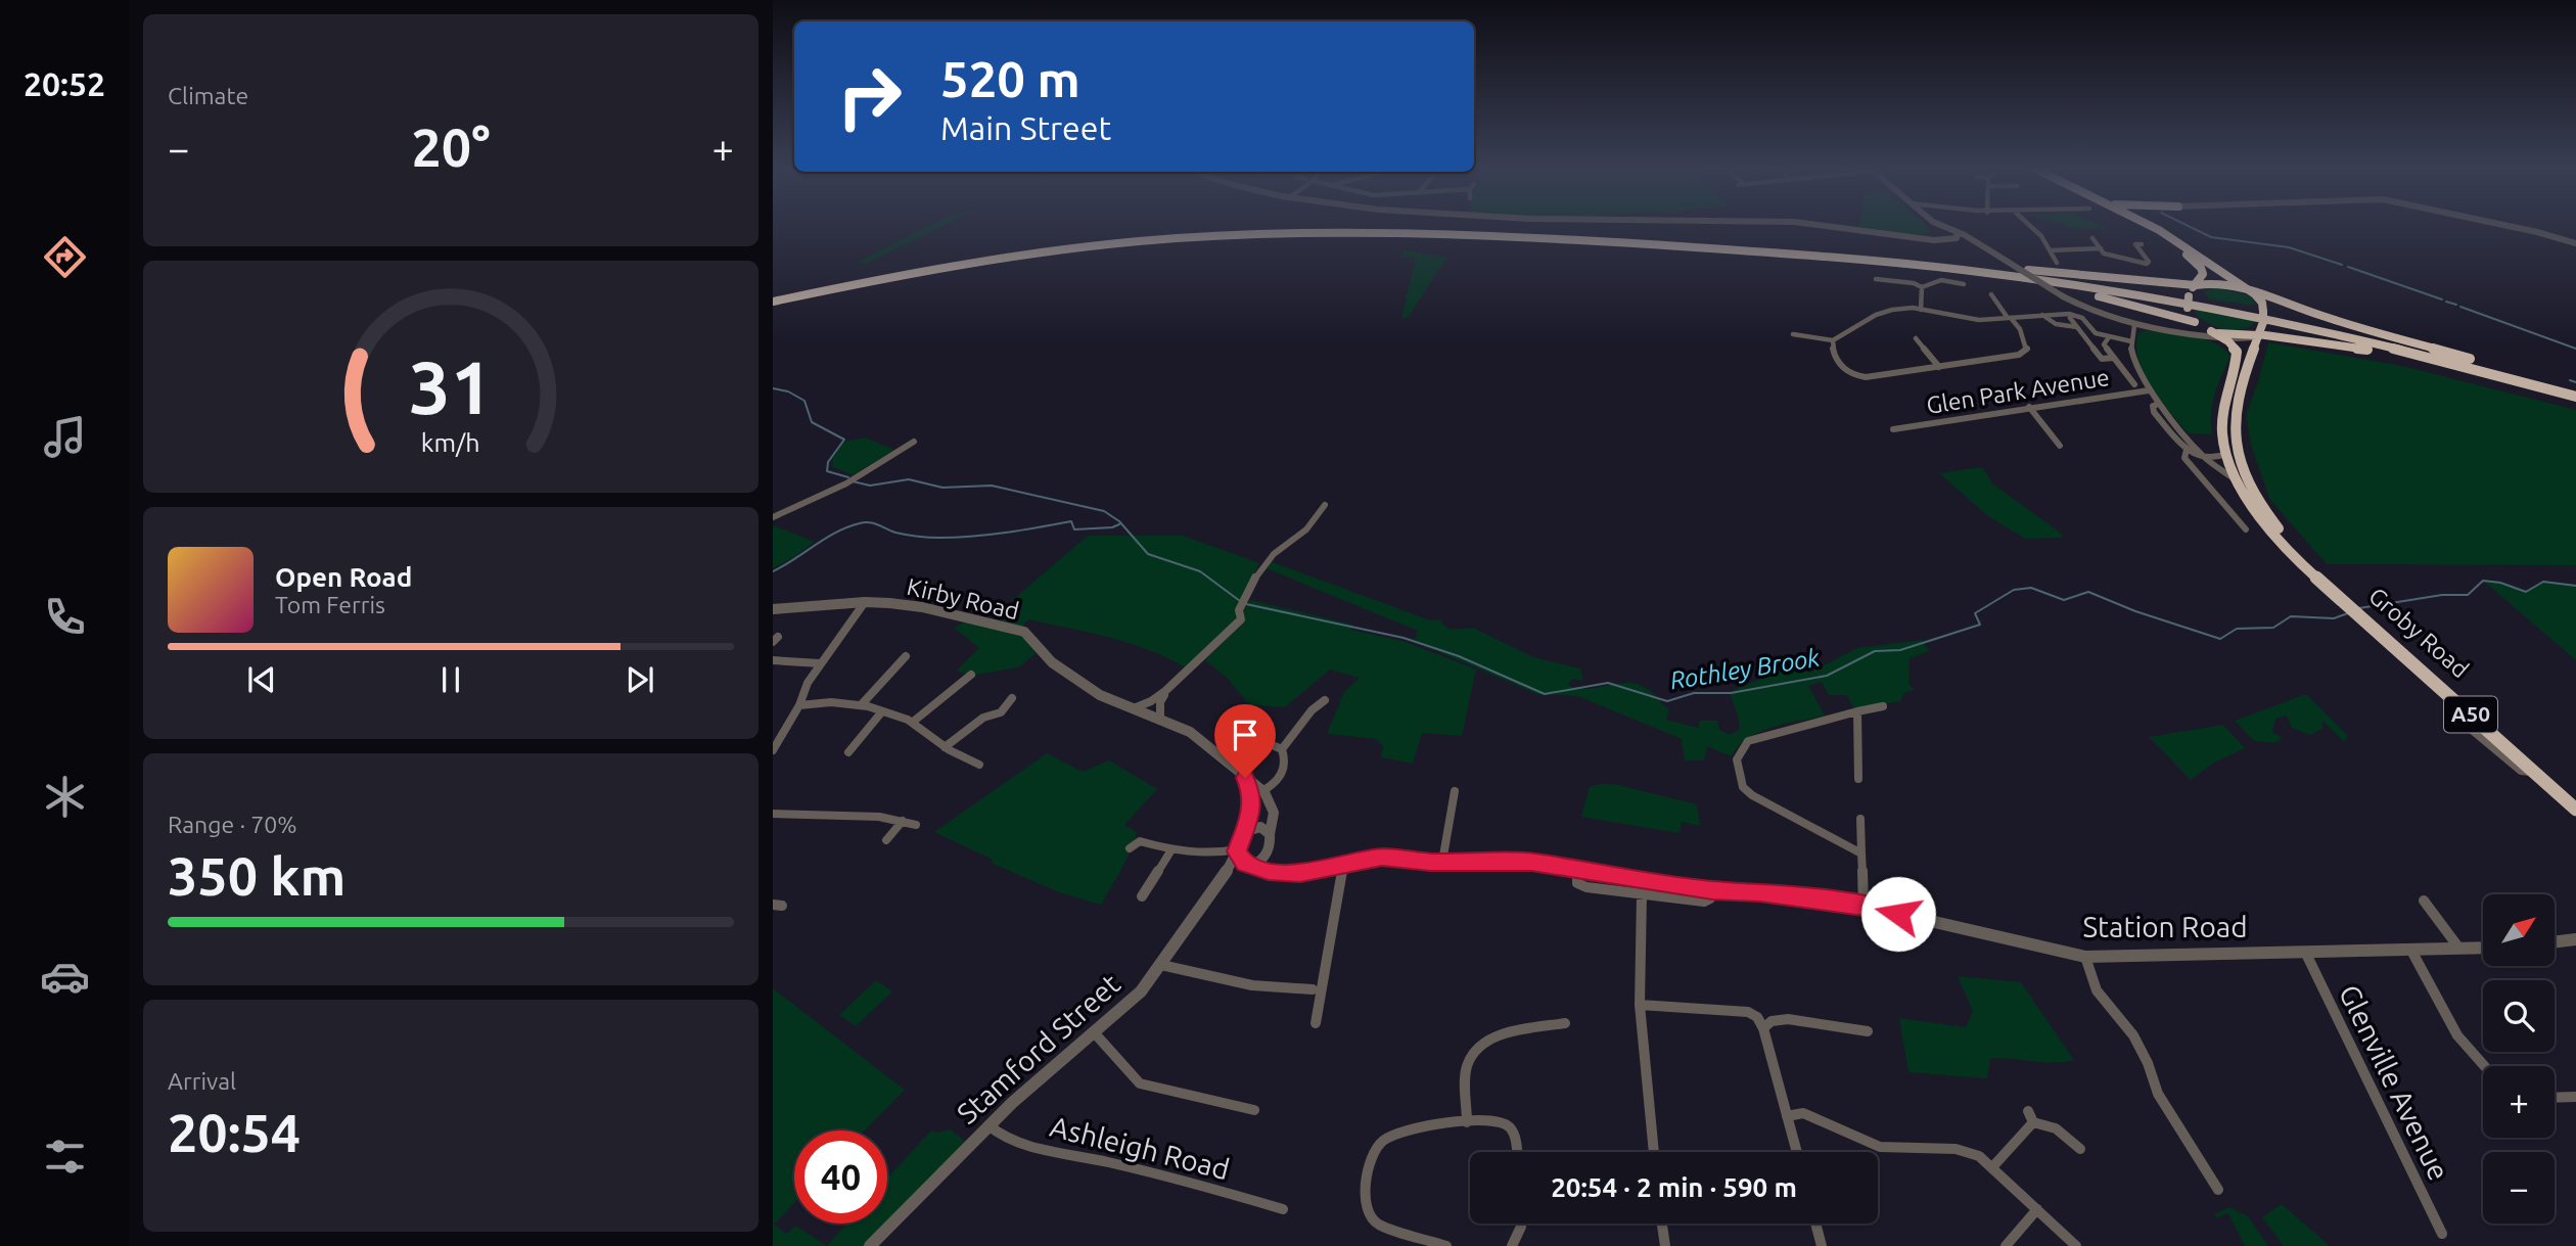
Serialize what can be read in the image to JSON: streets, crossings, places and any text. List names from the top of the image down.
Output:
{
  "streets": {
    "highway": ["Groby Road", "A50"],
    "street": [
      "Glen Park Avenue",
      "Kirby Road",
      "Station Road",
      "Stamford Street",
      "Glenville Avenue",
      "Ashleigh Road"
    ]
  },
  "crossings": [
    ["Glen Park Avenue", "Groby Road"],
    ["Station Road", "Stamford Street"],
    ["Station Road", "Glenville Avenue"],
    ["Stamford Street", "Ashleigh Road"]
  ],
  "water": ["Rothley Brook"],
  "north": "top right",
  "page": {
    "tabs": "20:52",
    "tile": [
      "Climate",
      ["Range · 70%", "350 km"],
      ["Arrival", "20:54"]
    ],
    "turn": ["520 m", "Main Street"],
    "heat": ["−", "20°", "+"],
    "song": ["Open Road", "Tom Ferris"],
    "map_buttons": ["+", "−"],
    "limit": "40",
    "trip": "20:54 · 2 min · 590 m",
    "gauge": ["31", "km/h"]
  }
}
